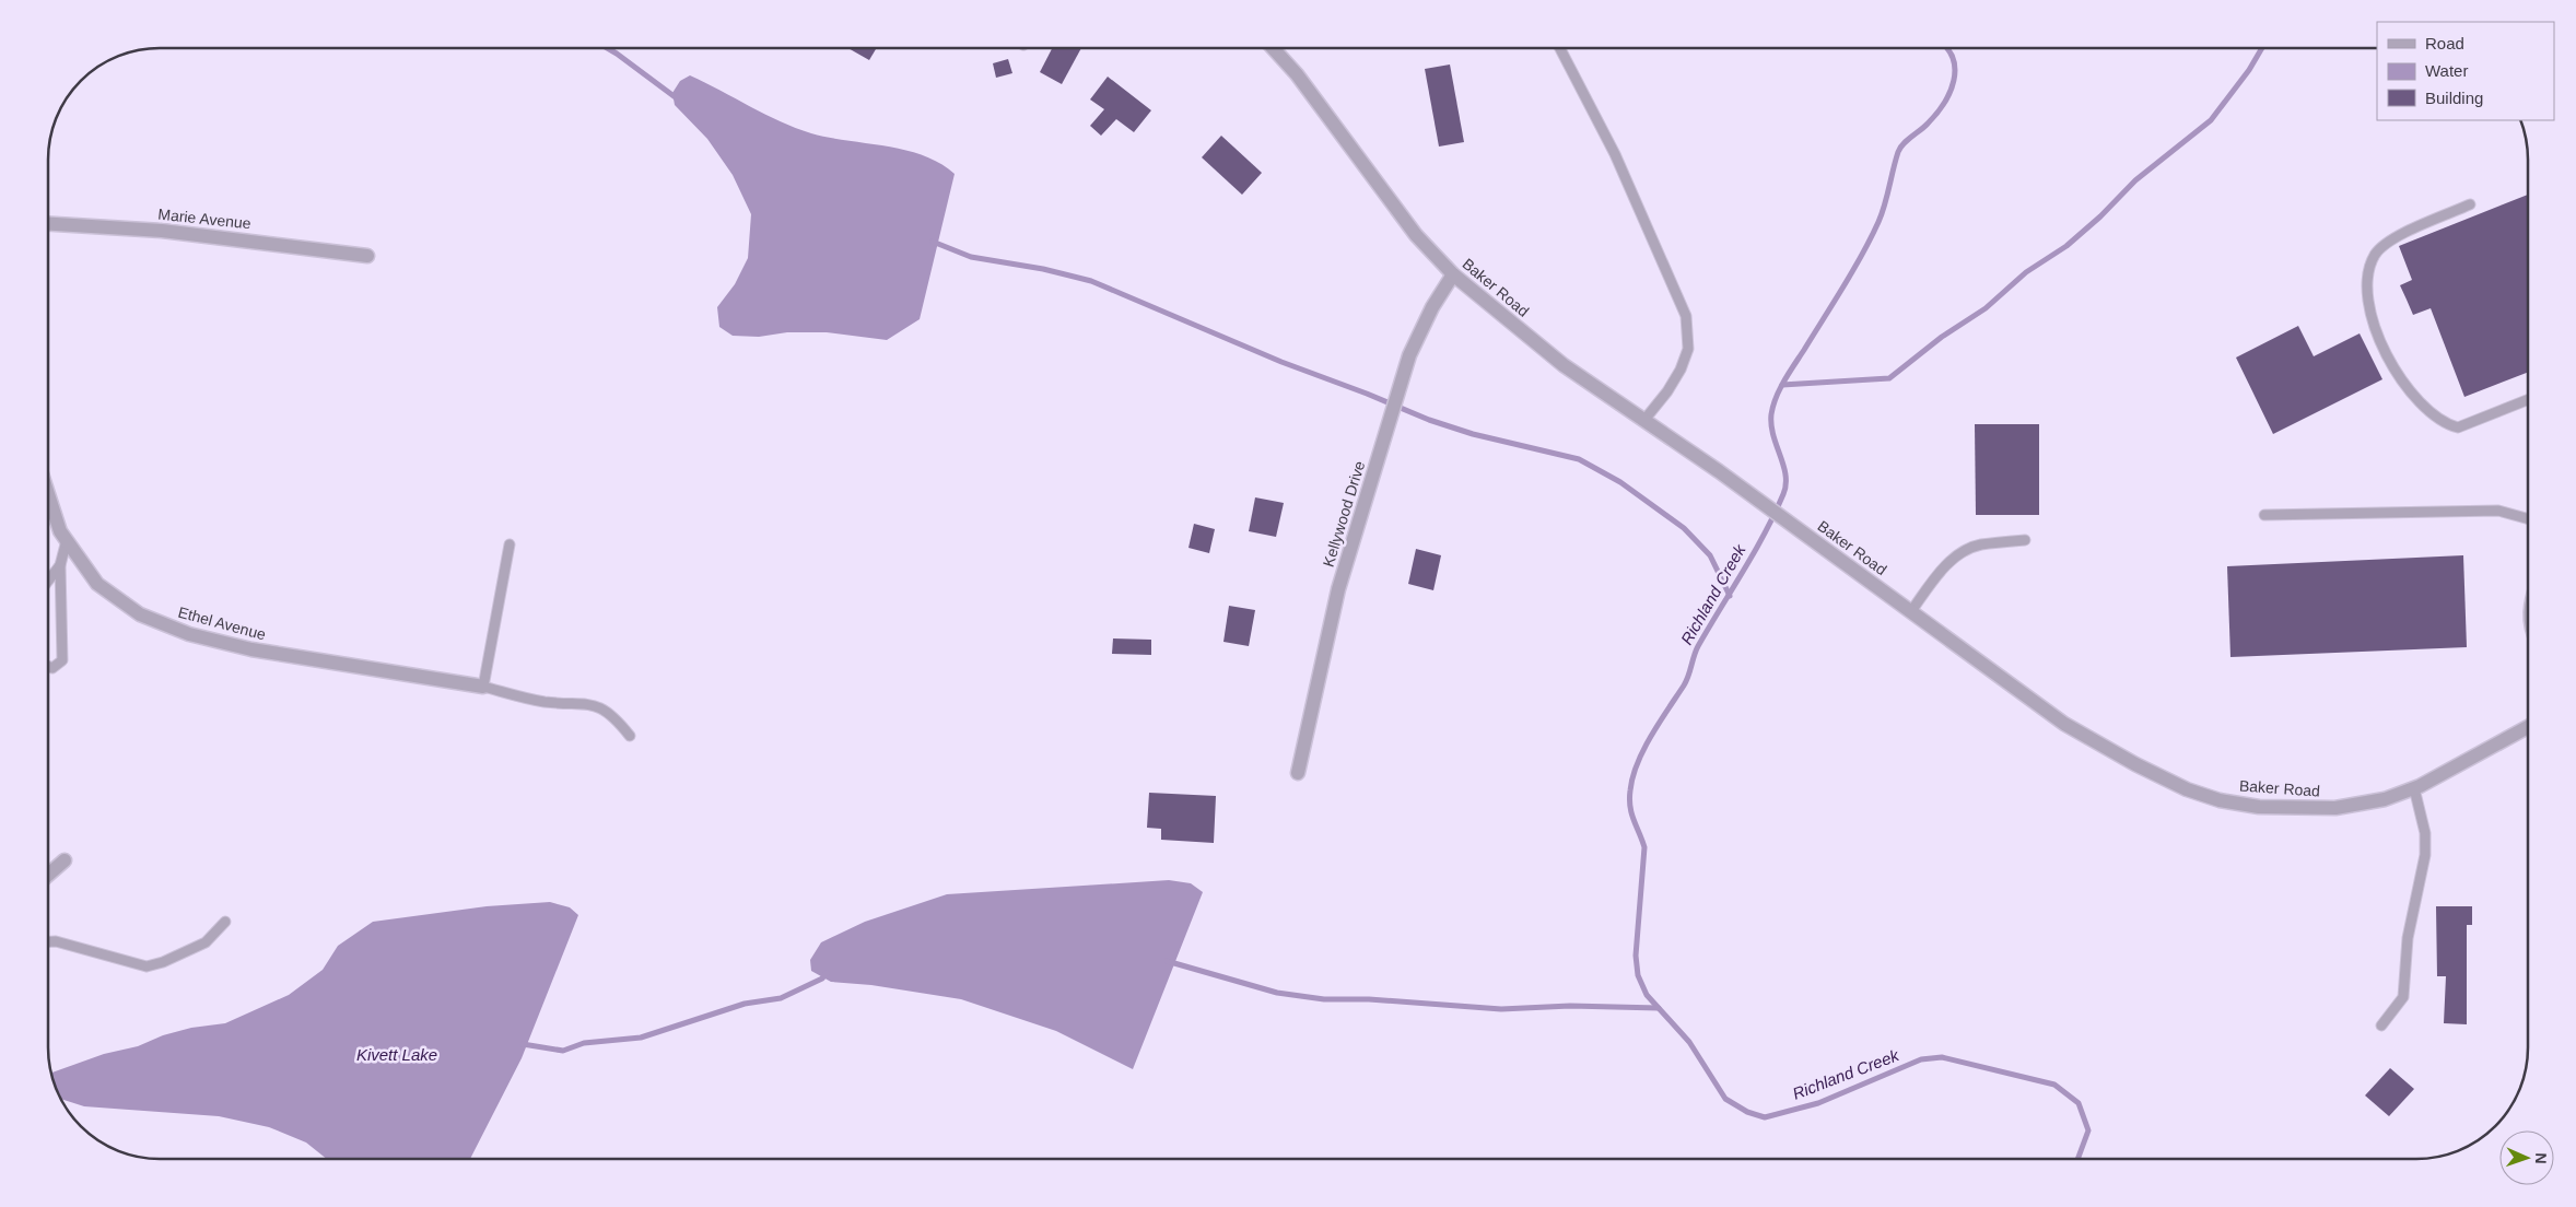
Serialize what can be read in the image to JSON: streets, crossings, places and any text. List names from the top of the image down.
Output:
{
  "streets": {
    "street": [
      "Marie Avenue",
      "Baker Road",
      "Kellywood Drive",
      "Ethel Avenue"
    ]
  },
  "crossings": [
    ["Baker Road", "Kellywood Drive"]
  ],
  "water": ["Richland Creek", "Kivett Lake"],
  "legend": ["Road", "Water", "Building"],
  "north": "right"
}
